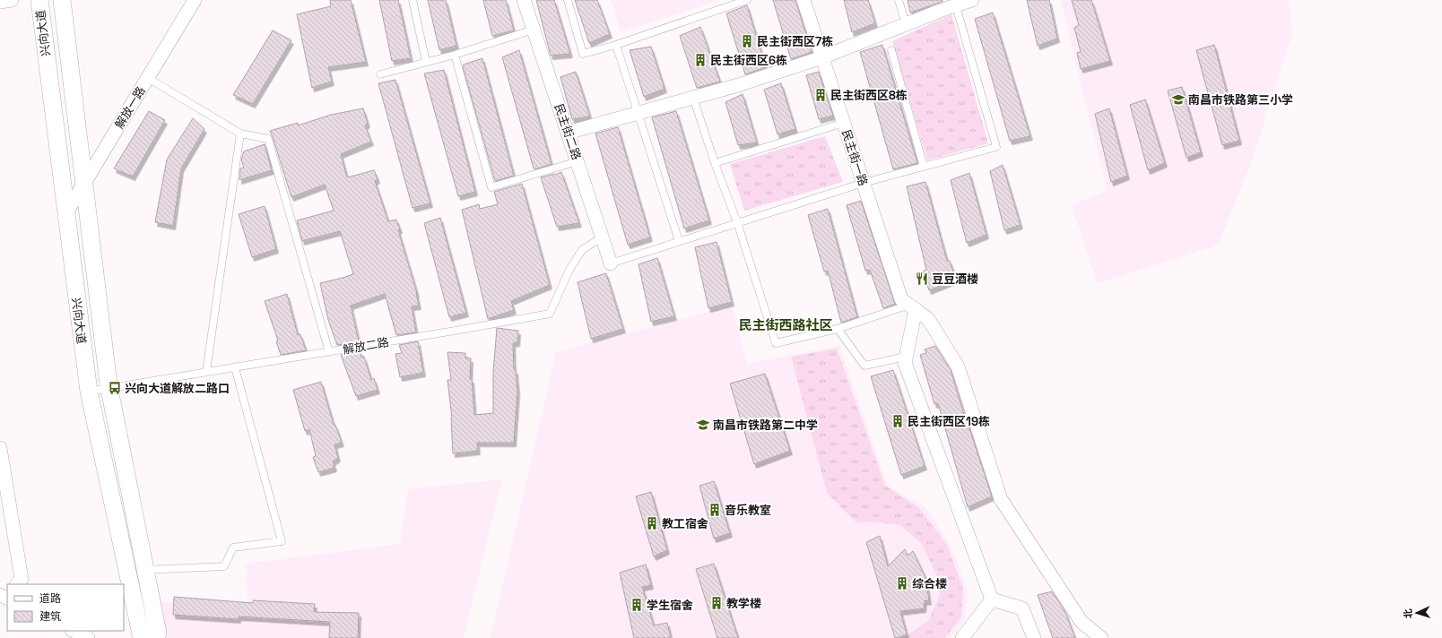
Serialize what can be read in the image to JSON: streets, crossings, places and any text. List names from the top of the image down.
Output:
{
  "streets": {
    "street": [
      "兴向大道",
      "解放一路",
      "民主街二路",
      "民主街一路"
    ],
    "lane": ["解放二路"]
  },
  "crossings": [
    ["兴向大道", "解放一路"],
    ["兴向大道", "解放二路"],
    ["民主街二路", "解放二路"]
  ],
  "districts": ["民主街西路社区"],
  "places": {
    "building": [
      "民主街西区7栋",
      "民主街西区6栋",
      "民主街西区8栋",
      "民主街西区19栋",
      "音乐教室",
      "教工宿舍",
      "综合楼",
      "教学楼",
      "学生宿舍"
    ],
    "school or university": ["南昌市铁路第三小学", "南昌市铁路第二中学"],
    "restaurant": ["豆豆酒楼"],
    "bus stop": ["兴向大道解放二路口"]
  },
  "legend": ["道路", "建筑"],
  "north": "left"
}
